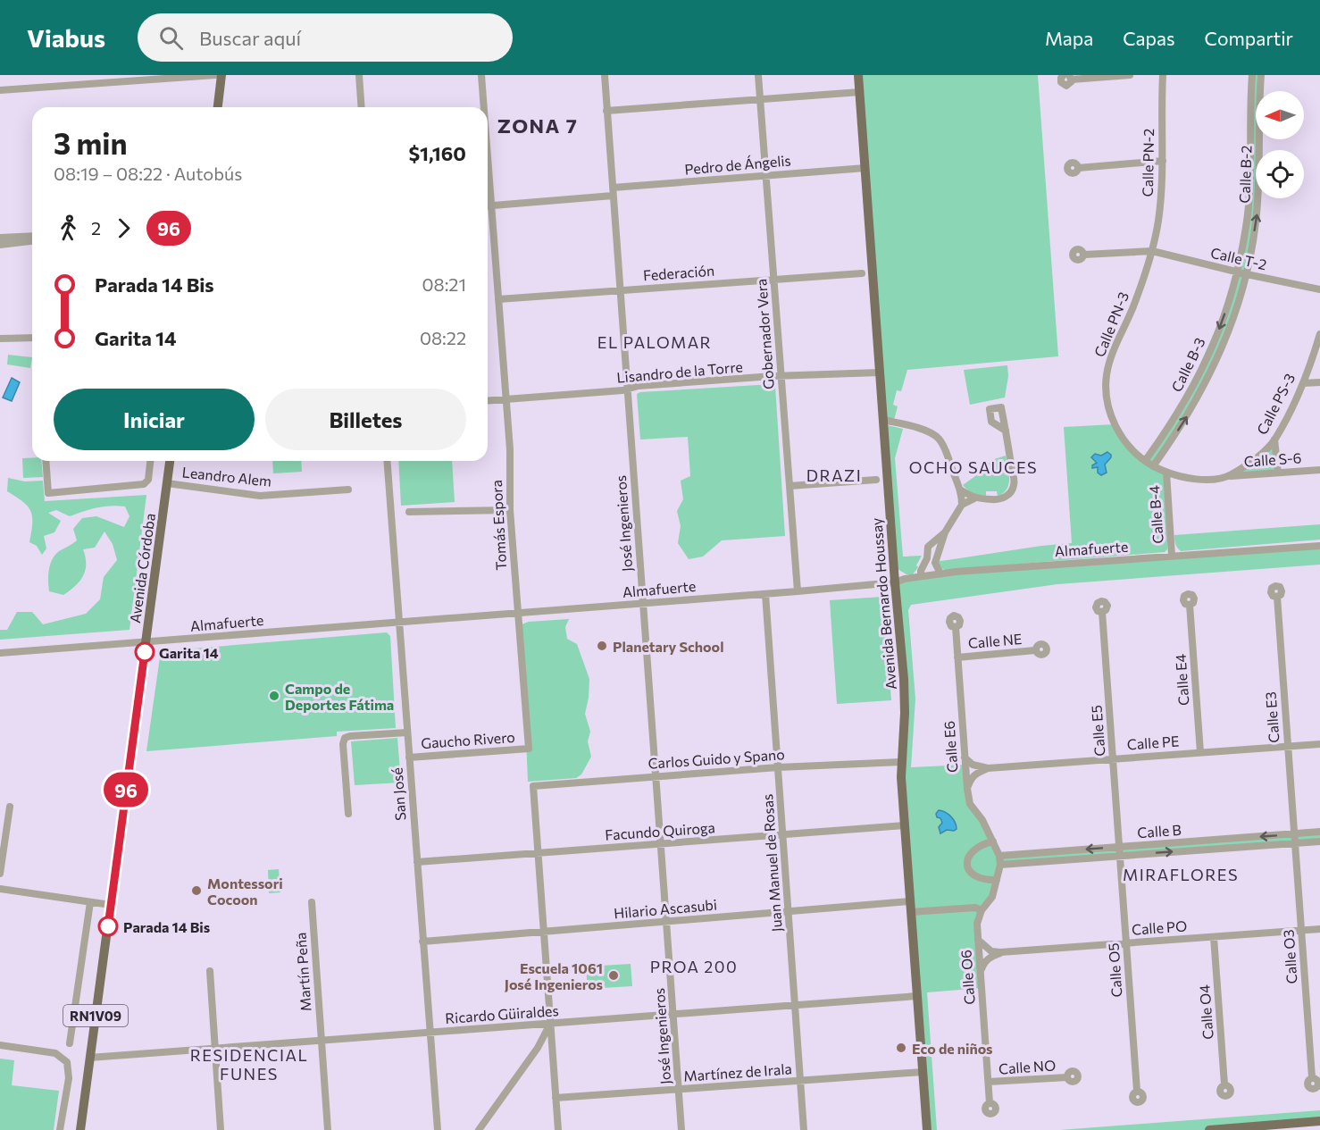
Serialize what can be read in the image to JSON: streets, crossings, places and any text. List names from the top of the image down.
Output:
{
  "streets": {
    "main road": ["Avenida Córdoba", "Avenida Bernardo Houssay", "RN1V09"],
    "street": [
      "Calle PN-2",
      "Pedro de Ángelis",
      "Calle B-2",
      "Calle T-2",
      "Federación",
      "Calle PN-3",
      "Gobernador Vera",
      "Calle B-3",
      "Lisandro de la Torre",
      "Calle PS-3",
      "Calle S-6",
      "Leandro Alem",
      "Calle B-4",
      "José Ingenieros",
      "Tomás Espora",
      "Almafuerte",
      "Calle NE",
      "Calle E4",
      "Calle E3",
      "Calle E5",
      "Gaucho Rivero",
      "Calle PE",
      "Calle E6",
      "Carlos Guido y Spano",
      "San José",
      "Facundo Quiroga",
      "Calle B",
      "Juan Manuel de Rosas",
      "Hilario Ascasubi",
      "Calle PO",
      "Calle O3",
      "Calle O5",
      "Martín Peña",
      "Calle O6",
      "Calle O4",
      "Ricardo Güiraldes",
      "Calle NO",
      "Martínez de Irala"
    ]
  },
  "crossings": [
    ["Calle PN-2", "Calle T-2"],
    ["Calle PN-2", "Calle PN-3"],
    ["Pedro de Ángelis", "Gobernador Vera"],
    ["Pedro de Ángelis", "José Ingenieros"],
    ["Pedro de Ángelis", "Tomás Espora"],
    ["Pedro de Ángelis", "Avenida Bernardo Houssay"],
    ["Calle B-2", "Calle T-2"],
    ["Calle B-2", "Calle B-3"],
    ["Calle T-2", "Calle PN-3"],
    ["Calle T-2", "Calle B-3"],
    ["Federación", "Gobernador Vera"],
    ["Federación", "José Ingenieros"],
    ["Federación", "Tomás Espora"],
    ["Calle PN-3", "Calle B-3"],
    ["Gobernador Vera", "Lisandro de la Torre"],
    ["Gobernador Vera", "Almafuerte"],
    ["Lisandro de la Torre", "José Ingenieros"],
    ["Lisandro de la Torre", "Tomás Espora"],
    ["Lisandro de la Torre", "Avenida Bernardo Houssay"],
    ["Calle PS-3", "Calle S-6"],
    ["Leandro Alem", "Avenida Córdoba"],
    ["Calle B-4", "Almafuerte"],
    ["José Ingenieros", "Almafuerte"],
    ["José Ingenieros", "Carlos Guido y Spano"],
    ["José Ingenieros", "Facundo Quiroga"],
    ["José Ingenieros", "Hilario Ascasubi"],
    ["José Ingenieros", "Ricardo Güiraldes"],
    ["José Ingenieros", "Martínez de Irala"],
    ["Tomás Espora", "Almafuerte"],
    ["Tomás Espora", "Gaucho Rivero"],
    ["Almafuerte", "Avenida Córdoba"],
    ["Almafuerte", "Avenida Bernardo Houssay"],
    ["Almafuerte", "San José"],
    ["Almafuerte", "Juan Manuel de Rosas"],
    ["Avenida Córdoba", "Ricardo Güiraldes"],
    ["Avenida Bernardo Houssay", "Carlos Guido y Spano"],
    ["Avenida Bernardo Houssay", "Facundo Quiroga"],
    ["Avenida Bernardo Houssay", "Hilario Ascasubi"],
    ["Avenida Bernardo Houssay", "Ricardo Güiraldes"],
    ["Avenida Bernardo Houssay", "Martínez de Irala"],
    ["Calle NE", "Calle E6"],
    ["Calle E4", "Calle PE"],
    ["Calle E3", "Calle PE"],
    ["Calle E3", "Calle B"],
    ["Calle E3", "Calle O3"],
    ["Calle E5", "Calle PE"],
    ["Calle E5", "Calle B"],
    ["Calle E5", "Calle O5"],
    ["Gaucho Rivero", "San José"],
    ["Calle PE", "Calle E6"],
    ["Calle E6", "Calle B"],
    ["Calle E6", "Calle O6"],
    ["Carlos Guido y Spano", "Facundo Quiroga"],
    ["Carlos Guido y Spano", "Juan Manuel de Rosas"],
    ["San José", "Facundo Quiroga"],
    ["San José", "Hilario Ascasubi"],
    ["San José", "Ricardo Güiraldes"],
    ["Facundo Quiroga", "Juan Manuel de Rosas"],
    ["Calle B", "Calle O3"],
    ["Calle B", "Calle O5"],
    ["Calle B", "Calle O6"],
    ["Juan Manuel de Rosas", "Hilario Ascasubi"],
    ["Juan Manuel de Rosas", "Ricardo Güiraldes"],
    ["Juan Manuel de Rosas", "Martínez de Irala"],
    ["Calle PO", "Calle O3"],
    ["Calle PO", "Calle O5"],
    ["Calle PO", "Calle O4"],
    ["Martín Peña", "Ricardo Güiraldes"],
    ["Calle O6", "Calle NO"]
  ],
  "districts": [
    "ZONA 7",
    "EL PALOMAR",
    "OCHO SAUCES",
    "DRAZI",
    "MIRAFLORES",
    "PROA 200",
    "RESIDENCIAL FUNES"
  ],
  "places": [
    "Planetary School",
    "Garita 14",
    "Campo de Deportes Fátima",
    "Montessori Cocoon",
    "Parada 14 Bis",
    "Escuela 1061 José Ingenieros",
    "Eco de niños"
  ],
  "lines": ["bus line 96"],
  "north": "left",
  "page": {
    "header": "Viabus",
    "search": "Buscar aquí",
    "nav": ["Mapa", "Capas", "Compartir"],
    "on_map": "96",
    "heading": ["3 min", "08:19 – 08:22 · Autobús", "$1,160"],
    "legs": ["2", "96"],
    "list": [
      {
        "name": "Parada 14 Bis",
        "value": "08:21"
      },
      {
        "name": "Garita 14",
        "value": "08:22"
      }
    ],
    "buttons": ["Iniciar", "Billetes"]
  }
}
